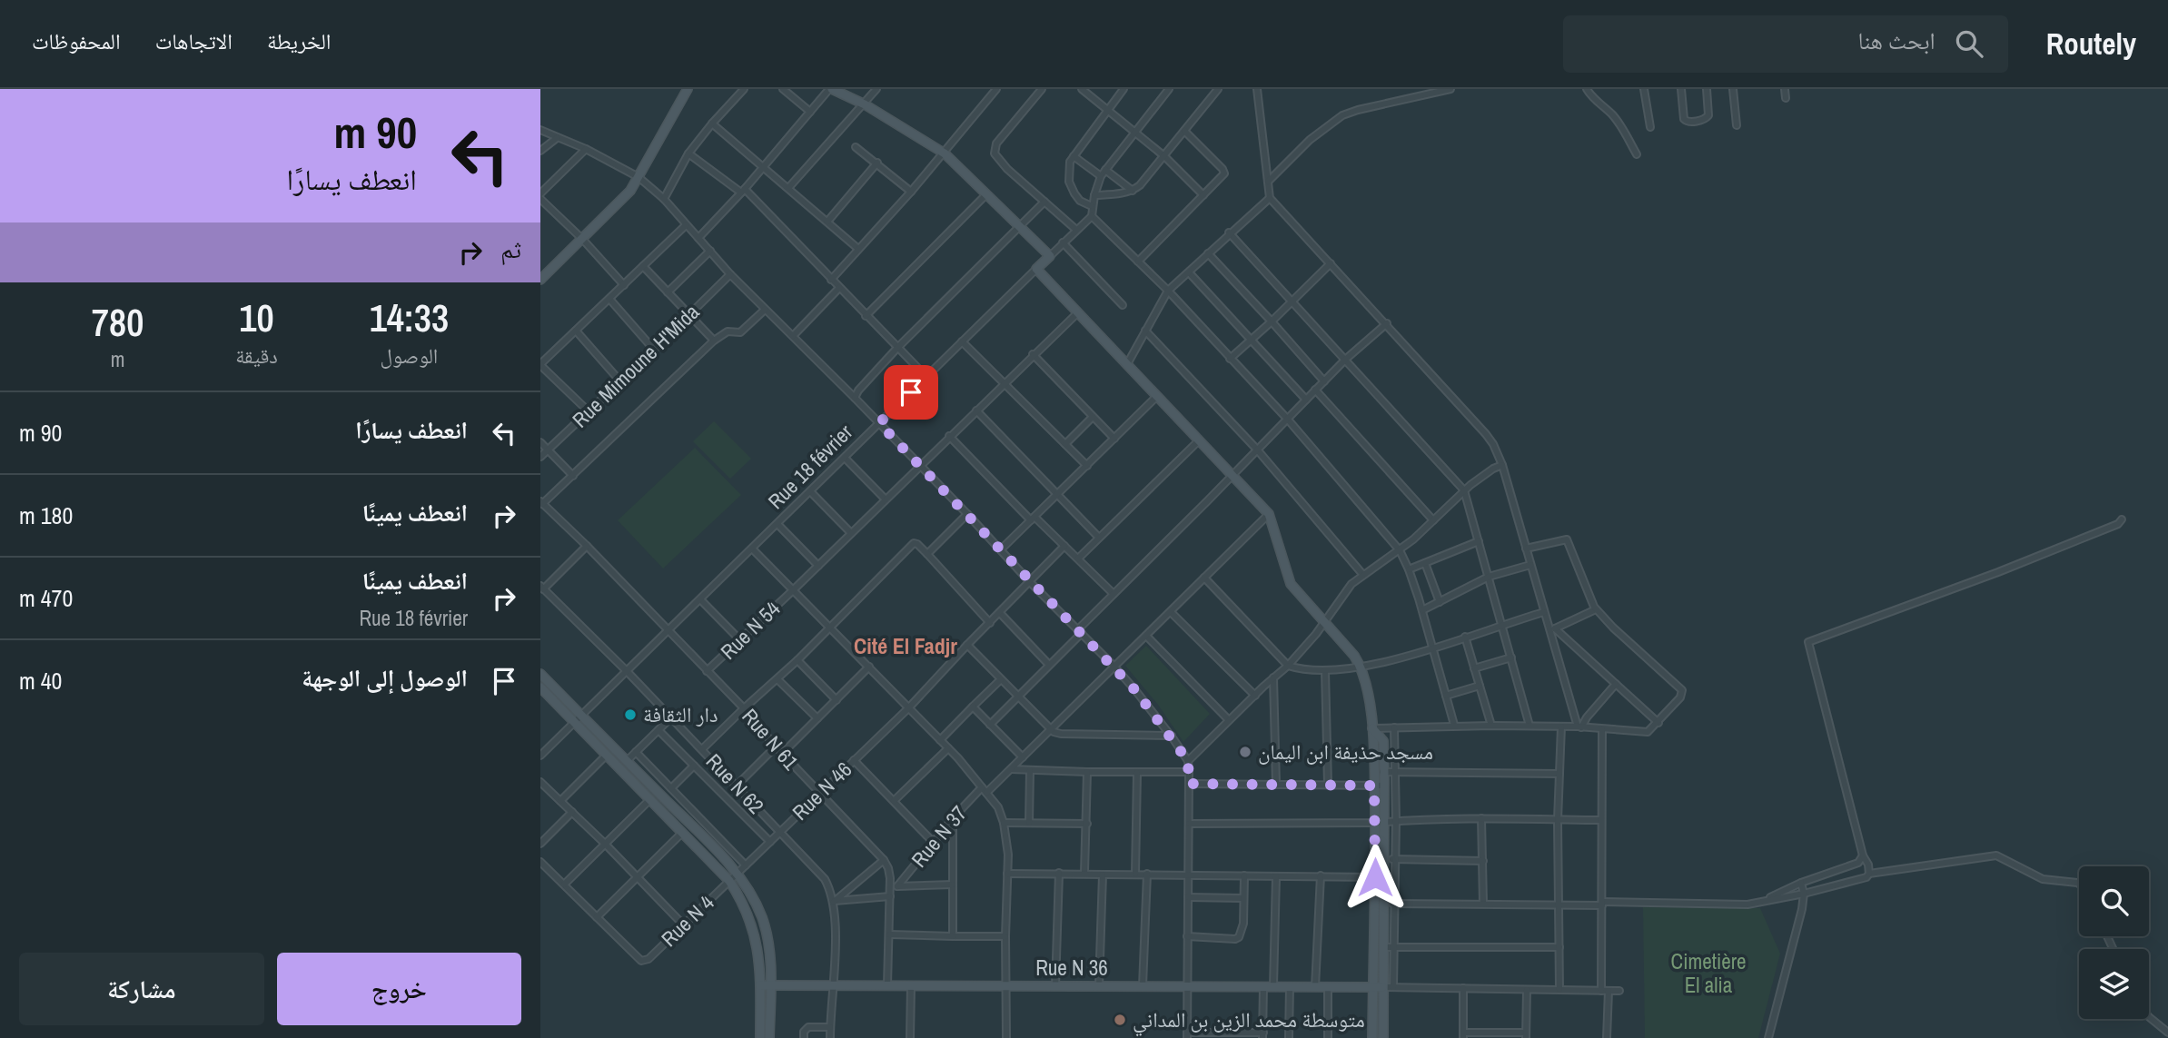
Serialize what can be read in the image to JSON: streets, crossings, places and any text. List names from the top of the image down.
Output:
{
  "streets": {
    "street": [
      "Rue Mimoune H'Mida",
      "Rue 18 février",
      "Rue N 54",
      "Rue N 61",
      "Rue N 62",
      "Rue N 46",
      "Rue N 37",
      "Rue N 4",
      "Rue N 36"
    ]
  },
  "crossings": [
    ["Rue 18 février", "Rue N 61"],
    ["Rue 18 février", "Rue N 62"],
    ["Rue N 54", "Rue N 61"],
    ["Rue N 61", "Rue N 46"],
    ["Rue N 62", "Rue N 46"],
    ["Rue N 62", "Rue N 36"],
    ["Rue N 46", "Rue N 4"]
  ],
  "districts": ["Cité El Fadjr"],
  "parks": ["Cimetière El alia"],
  "places": ["دار الثقافة", "مسجد حذيفة ابن اليمان", "متوسطة محمد الزين بن المداني"],
  "page": {
    "header": "Routely",
    "search": "ابحث هنا",
    "nav": ["الخريطة", "الاتجاهات", "المحفوظات"],
    "turn": ["90 m", "انعطف يسارًا"],
    "then": "ثم",
    "eta": [
      "14:33",
      "الوصول",
      "10",
      "دقيقة",
      "780",
      "m"
    ],
    "list": [
      {
        "name": "انعطف يسارًا",
        "value": "90 m"
      },
      {
        "name": "انعطف يمينًا",
        "value": "180 m"
      },
      {
        "name": "انعطف يمينًا",
        "note": "Rue 18 février",
        "value": "470 m"
      },
      {
        "name": "الوصول إلى الوجهة",
        "value": "40 m"
      }
    ],
    "buttons": ["خروج", "مشاركة"]
  }
}
